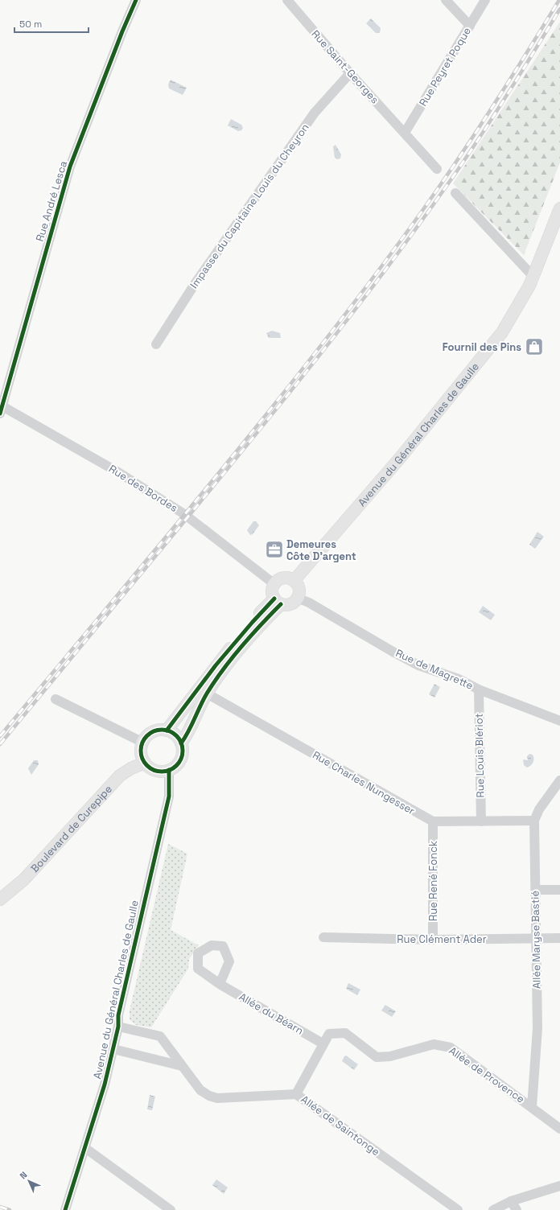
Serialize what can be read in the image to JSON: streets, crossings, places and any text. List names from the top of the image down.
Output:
{
  "streets": {
    "main road": ["Avenue du Général Charles de Gaulle", "Boulevard de Curepipe"],
    "street": [
      "Rue Saint-Georges",
      "Rue Peyret Poque",
      "Rue André Lesca",
      "Impasse du Capitaine Louis du Cheyron",
      "Rue des Bordes",
      "Rue de Magrette",
      "Rue Louis Blériot",
      "Rue Charles Nungesser",
      "Rue René Fonck",
      "Rue Clément Ader",
      "Allée Maryse Bastié",
      "Allée du Béarn",
      "Allée de Provence",
      "Allée de Saintonge"
    ]
  },
  "crossings": [
    ["Rue Saint-Georges", "Rue Peyret Poque"],
    ["Rue Saint-Georges", "Impasse du Capitaine Louis du Cheyron"],
    ["Rue André Lesca", "Rue des Bordes"],
    ["Avenue du Général Charles de Gaulle", "Rue des Bordes"],
    ["Avenue du Général Charles de Gaulle", "Rue de Magrette"],
    ["Avenue du Général Charles de Gaulle", "Boulevard de Curepipe"],
    ["Avenue du Général Charles de Gaulle", "Allée de Saintonge"],
    ["Rue des Bordes", "Rue de Magrette"],
    ["Rue de Magrette", "Rue Louis Blériot"],
    ["Rue Louis Blériot", "Rue Charles Nungesser"],
    ["Rue Charles Nungesser", "Rue René Fonck"],
    ["Rue Charles Nungesser", "Allée Maryse Bastié"],
    ["Rue René Fonck", "Rue Clément Ader"],
    ["Rue Clément Ader", "Allée Maryse Bastié"],
    ["Allée Maryse Bastié", "Allée de Provence"],
    ["Allée du Béarn", "Allée de Provence"],
    ["Allée de Provence", "Allée de Saintonge"]
  ],
  "places": {
    "shop": ["Fournil des Pins"],
    "office": ["Demeures Côte D'argent"]
  },
  "scale_bar": "50 m",
  "north": "top left"
}
